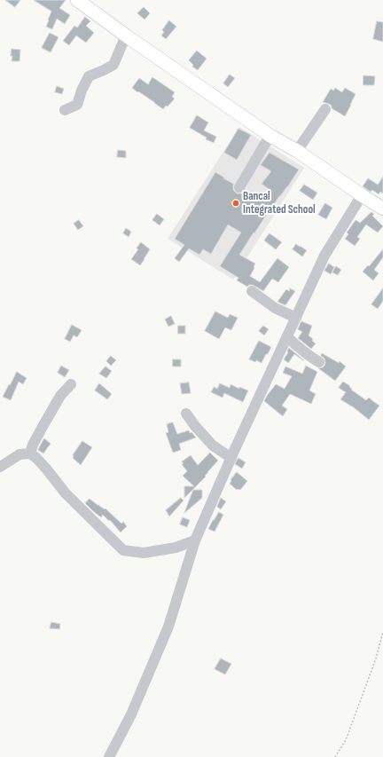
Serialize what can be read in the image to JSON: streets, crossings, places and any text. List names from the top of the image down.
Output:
{
  "places": ["Bancal Integrated School"]
}
